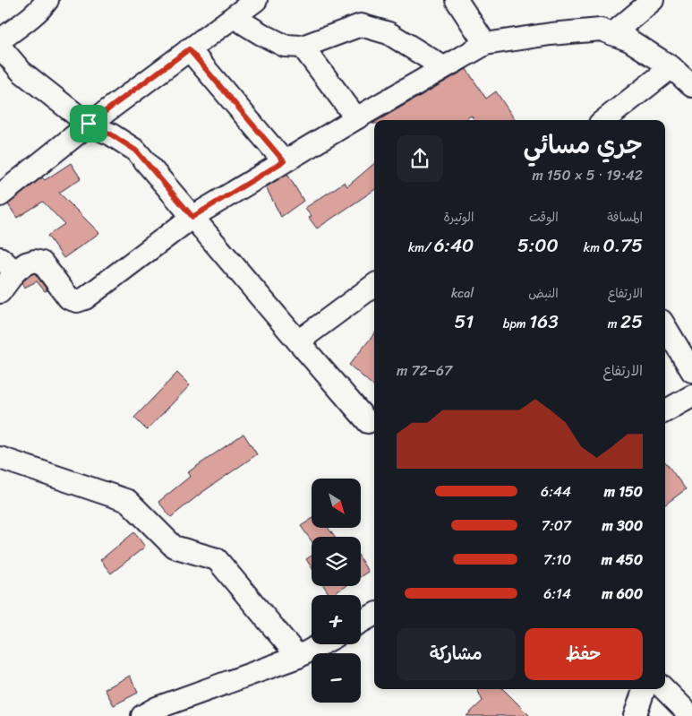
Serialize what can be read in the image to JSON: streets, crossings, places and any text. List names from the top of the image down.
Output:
{
  "north": "bottom right",
  "page": {
    "heading": ["جري مسائي", "19:42 · 5 × 150 m"],
    "stats": [
      ["المسافة", "0.75 km"],
      ["الوقت", "5:00"],
      ["الوتيرة", "6:40 /km"],
      ["الارتفاع", "25 m"],
      ["النبض", "163 bpm"],
      ["kcal", "51"]
    ],
    "chart": ["الارتفاع", "67–72 m"],
    "list": [
      {
        "name": "150 m",
        "note": "6:44"
      },
      {
        "name": "300 m",
        "note": "7:07"
      },
      {
        "name": "450 m",
        "note": "7:10"
      },
      {
        "name": "600 m",
        "note": "6:14"
      }
    ],
    "map_buttons": ["+", "−"],
    "buttons": ["حفظ", "مشاركة"]
  }
}
